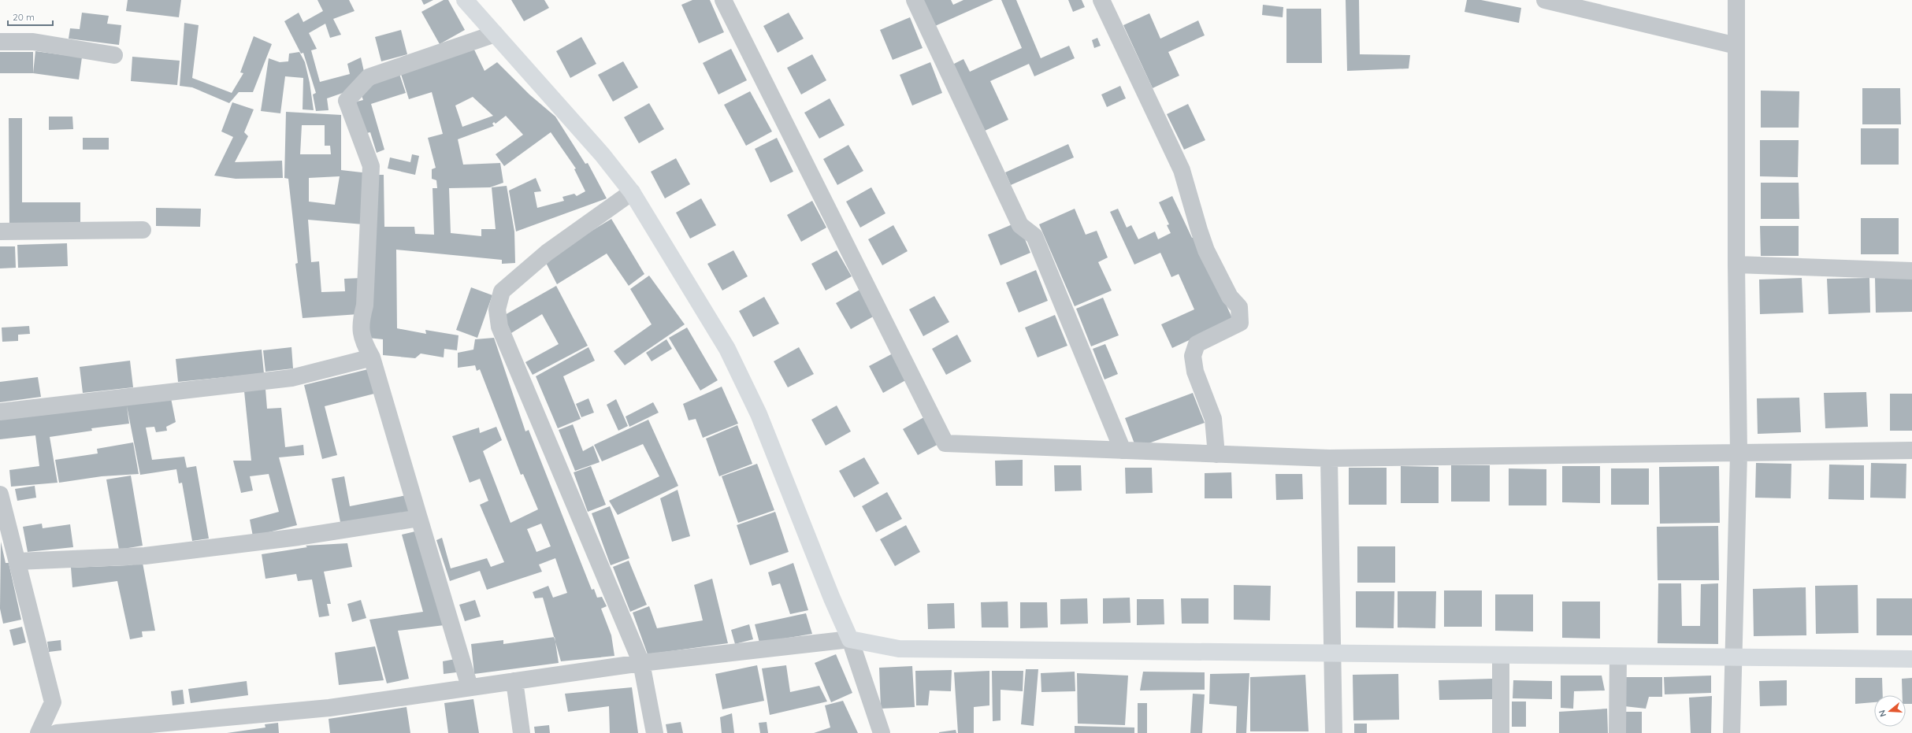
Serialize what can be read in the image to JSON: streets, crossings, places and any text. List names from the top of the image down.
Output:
{
  "scale_bar": "20 m",
  "north": "left"
}
